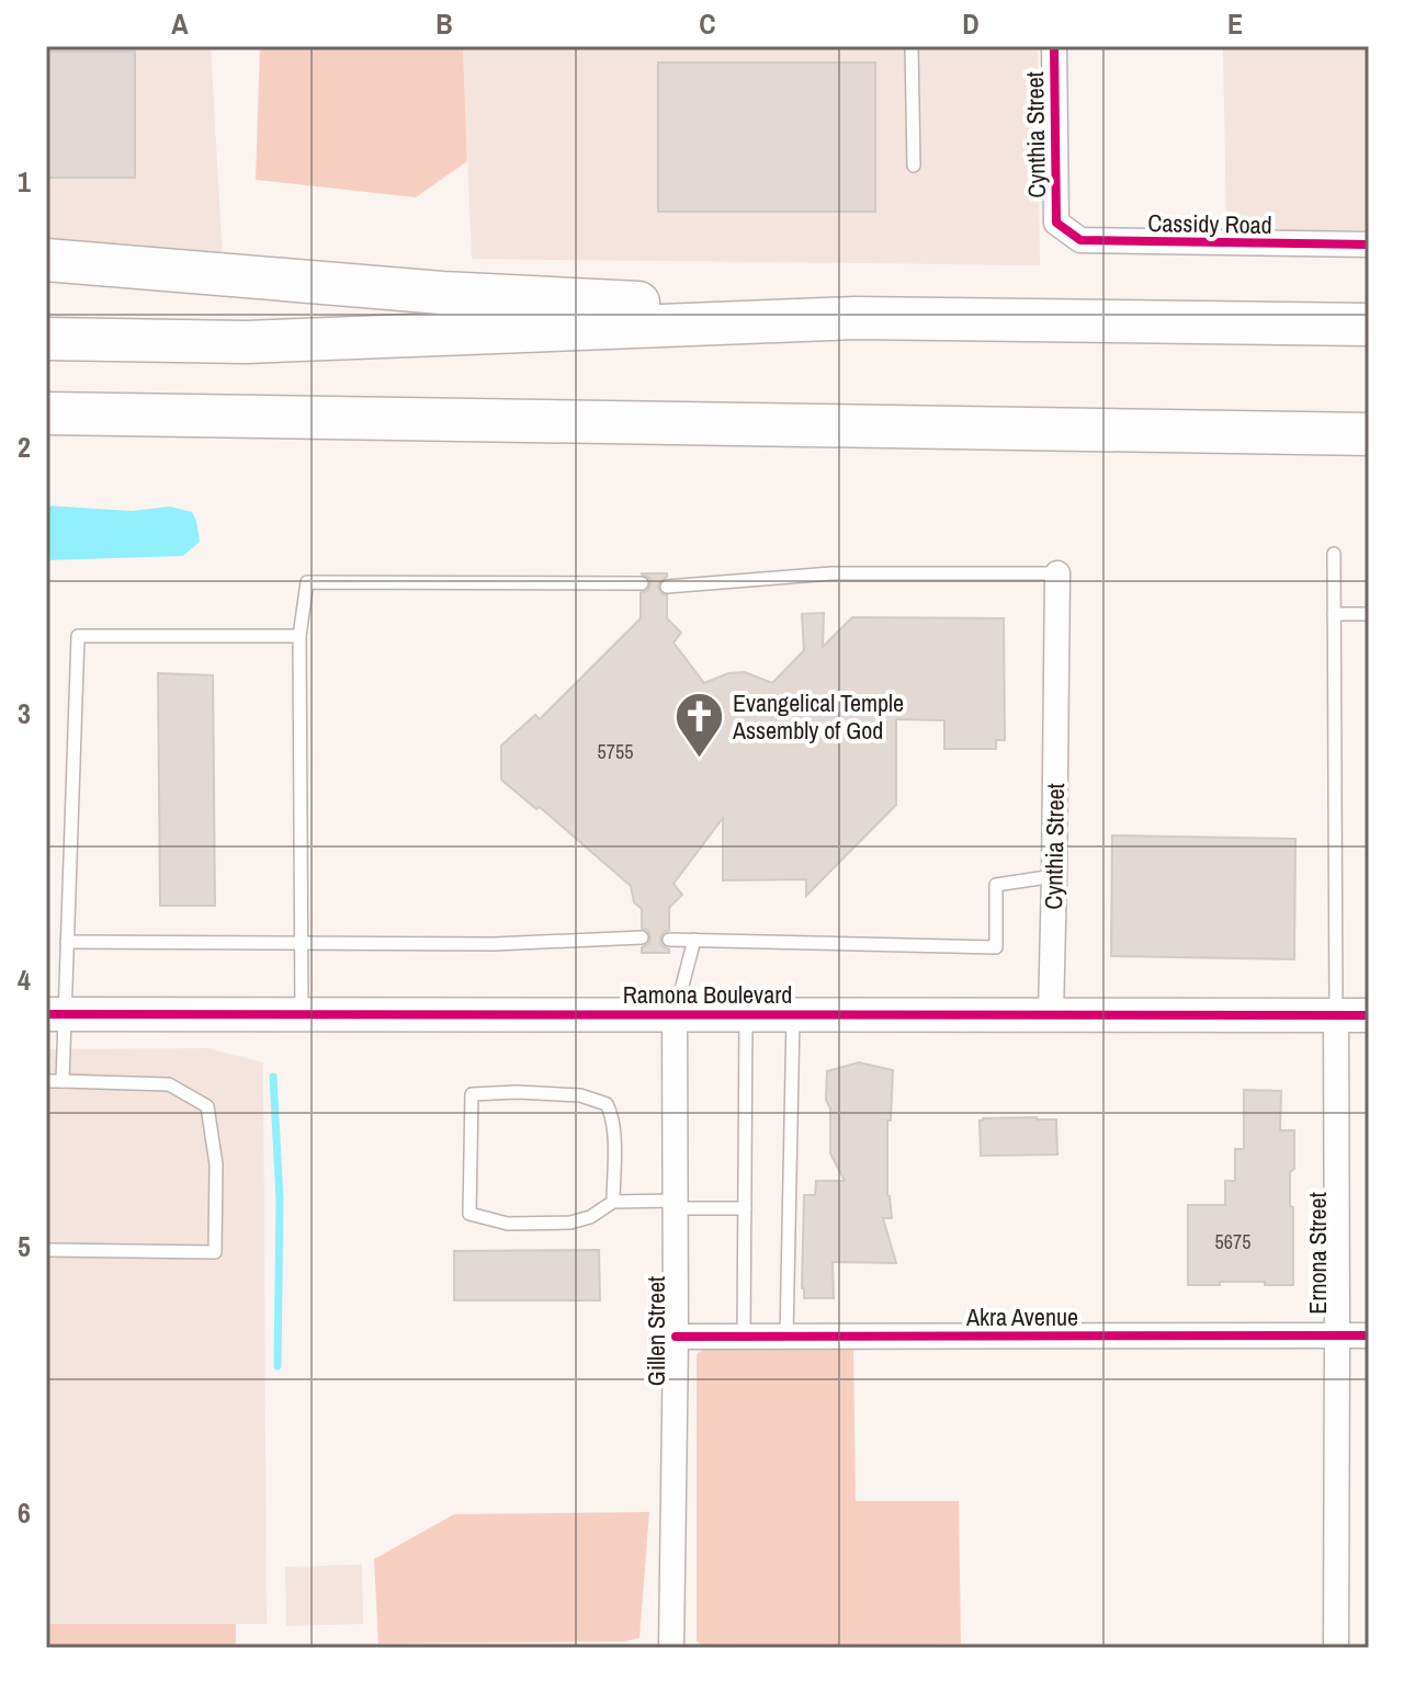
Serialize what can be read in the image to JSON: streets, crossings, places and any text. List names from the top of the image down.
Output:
{
  "streets": {
    "street": [
      "Cynthia Street",
      "Cassidy Road",
      "Ramona Boulevard",
      "Ernona Street",
      "Akra Avenue",
      "Gillen Street"
    ]
  },
  "crossings": [
    ["Cynthia Street", "Cassidy Road"],
    ["Cynthia Street", "Ramona Boulevard"],
    ["Ramona Boulevard", "Ernona Street"],
    ["Ramona Boulevard", "Gillen Street"],
    ["Ernona Street", "Akra Avenue"],
    ["Akra Avenue", "Gillen Street"]
  ],
  "places": {
    "church": ["Evangelical Temple Assembly of God"]
  },
  "house_numbers": ["5755", "5675"],
  "grid": {
    "columns": [
      "A",
      "B",
      "C",
      "D",
      "E"
    ],
    "rows": [
      "1",
      "2",
      "3",
      "4",
      "5",
      "6"
    ]
  }
}
